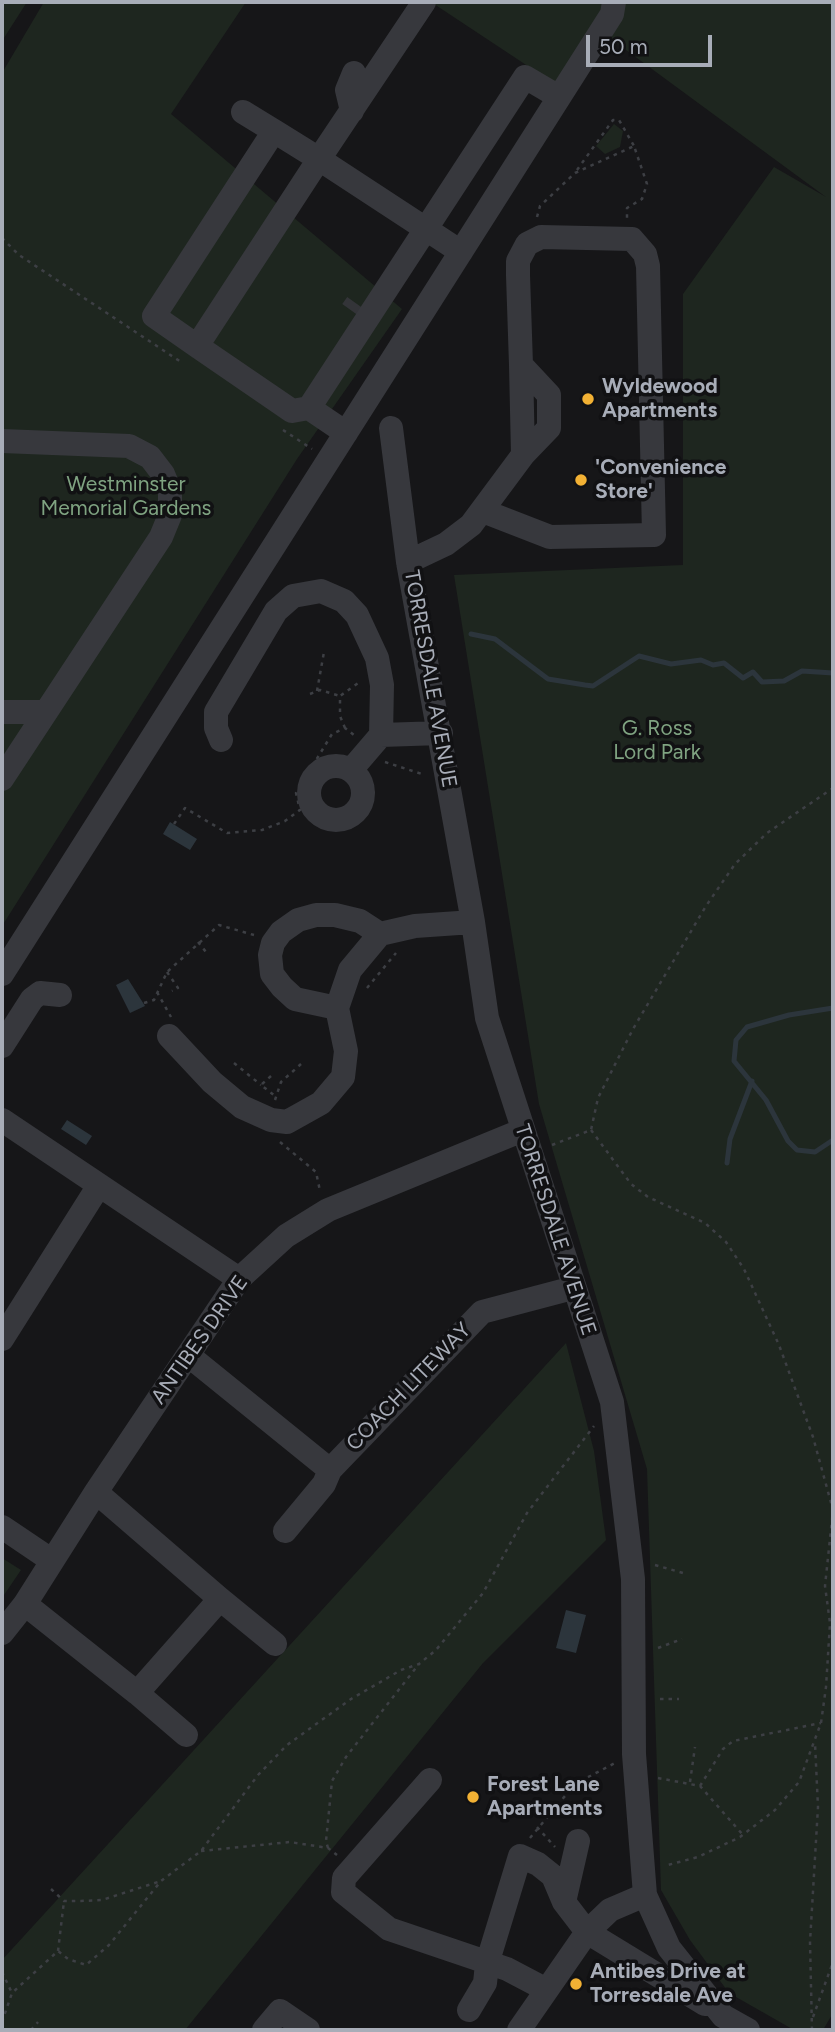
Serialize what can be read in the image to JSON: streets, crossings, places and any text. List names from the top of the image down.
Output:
{
  "streets": {
    "street": ["TORRESDALE AVENUE", "ANTIBES DRIVE", "COACH LITEWAY"]
  },
  "crossings": [
    ["TORRESDALE AVENUE", "ANTIBES DRIVE"],
    ["TORRESDALE AVENUE", "COACH LITEWAY"],
    ["ANTIBES DRIVE", "COACH LITEWAY"]
  ],
  "parks": ["Westminster Memorial Gardens", "G. Ross Lord Park"],
  "places": [
    "Wyldewood Apartments",
    "'Convenience Store'",
    "Forest Lane Apartments",
    "Antibes Drive at Torresdale Ave"
  ],
  "scale_bar": "50 m"
}
